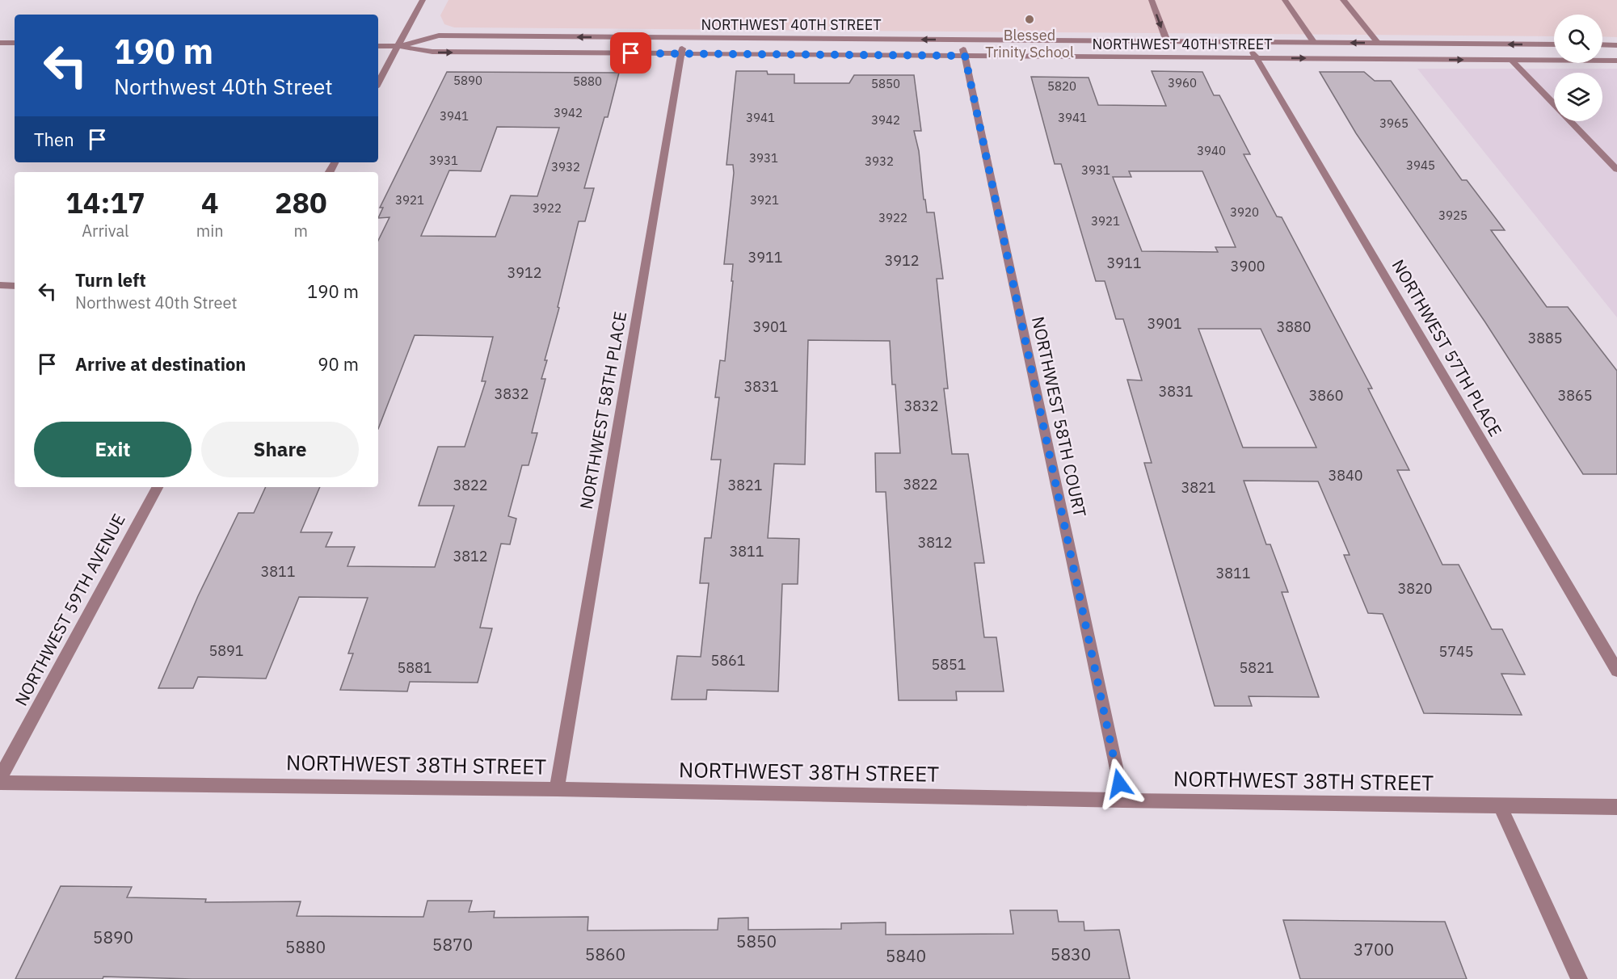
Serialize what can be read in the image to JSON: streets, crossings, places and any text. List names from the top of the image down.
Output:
{
  "streets": {
    "street": [
      "NORTHWEST 40TH STREET",
      "NORTHWEST 57TH PLACE",
      "NORTHWEST 58TH PLACE",
      "NORTHWEST 58TH COURT",
      "NORTHWEST 59TH AVENUE",
      "NORTHWEST 38TH STREET"
    ]
  },
  "crossings": [
    ["NORTHWEST 40TH STREET", "NORTHWEST 57TH PLACE"],
    ["NORTHWEST 40TH STREET", "NORTHWEST 58TH PLACE"],
    ["NORTHWEST 40TH STREET", "NORTHWEST 58TH COURT"],
    ["NORTHWEST 58TH PLACE", "NORTHWEST 38TH STREET"],
    ["NORTHWEST 58TH COURT", "NORTHWEST 38TH STREET"]
  ],
  "places": ["Blessed Trinity School"],
  "house_numbers": [
    "5890",
    "5880",
    "3960",
    "5850",
    "5820",
    "3942",
    "3941",
    "3941",
    "3941",
    "3942",
    "3965",
    "3940",
    "3931",
    "3931",
    "3932",
    "3945",
    "3932",
    "3931",
    "3921",
    "3921",
    "3922",
    "3920",
    "3925",
    "3922",
    "3921",
    "3911",
    "3912",
    "3911",
    "3900",
    "3912",
    "3901",
    "3901",
    "3880",
    "3885",
    "3831",
    "3831",
    "3832",
    "3860",
    "3865",
    "3832",
    "3840",
    "3822",
    "3822",
    "3821",
    "3821",
    "3812",
    "3811",
    "3812",
    "3811",
    "3811",
    "3820",
    "5891",
    "5745",
    "5861",
    "5851",
    "5881",
    "5821",
    "5890",
    "5850",
    "5870",
    "5880",
    "3700",
    "5860",
    "5830",
    "5840"
  ],
  "page": {
    "turn": ["190 m", "Northwest 40th Street"],
    "then": "Then",
    "eta": [
      "14:17",
      "Arrival",
      "4",
      "min",
      "280",
      "m"
    ],
    "list": [
      {
        "name": "Turn left",
        "note": "Northwest 40th Street",
        "value": "190 m"
      },
      {
        "name": "Arrive at destination",
        "value": "90 m"
      }
    ],
    "buttons": ["Exit", "Share"]
  }
}
